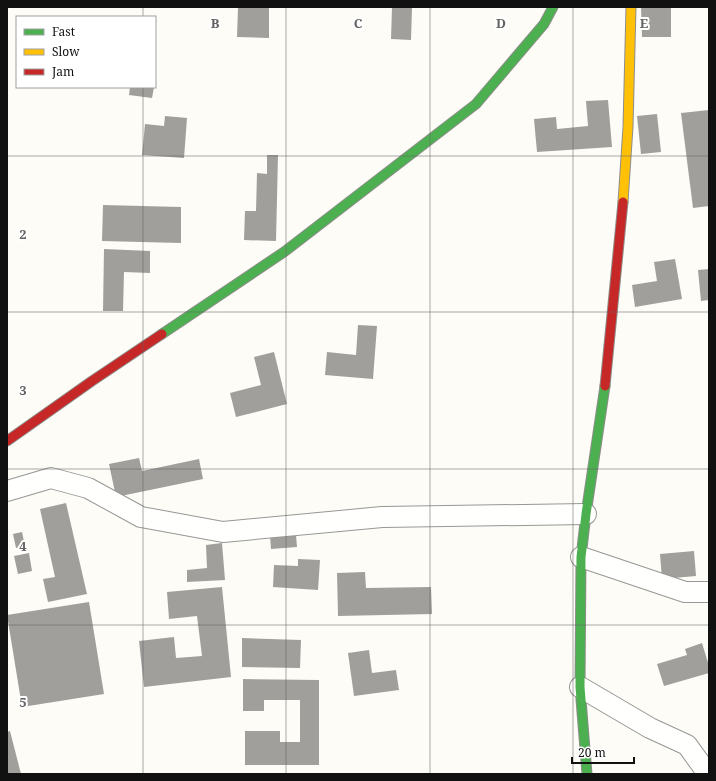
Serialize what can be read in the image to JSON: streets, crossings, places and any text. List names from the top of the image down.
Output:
{
  "legend": ["Fast", "Slow", "Jam"],
  "scale_bar": "20 m",
  "grid": {
    "columns": [
      "B",
      "C",
      "D",
      "E"
    ],
    "rows": [
      "2",
      "3",
      "4",
      "5"
    ]
  }
}
